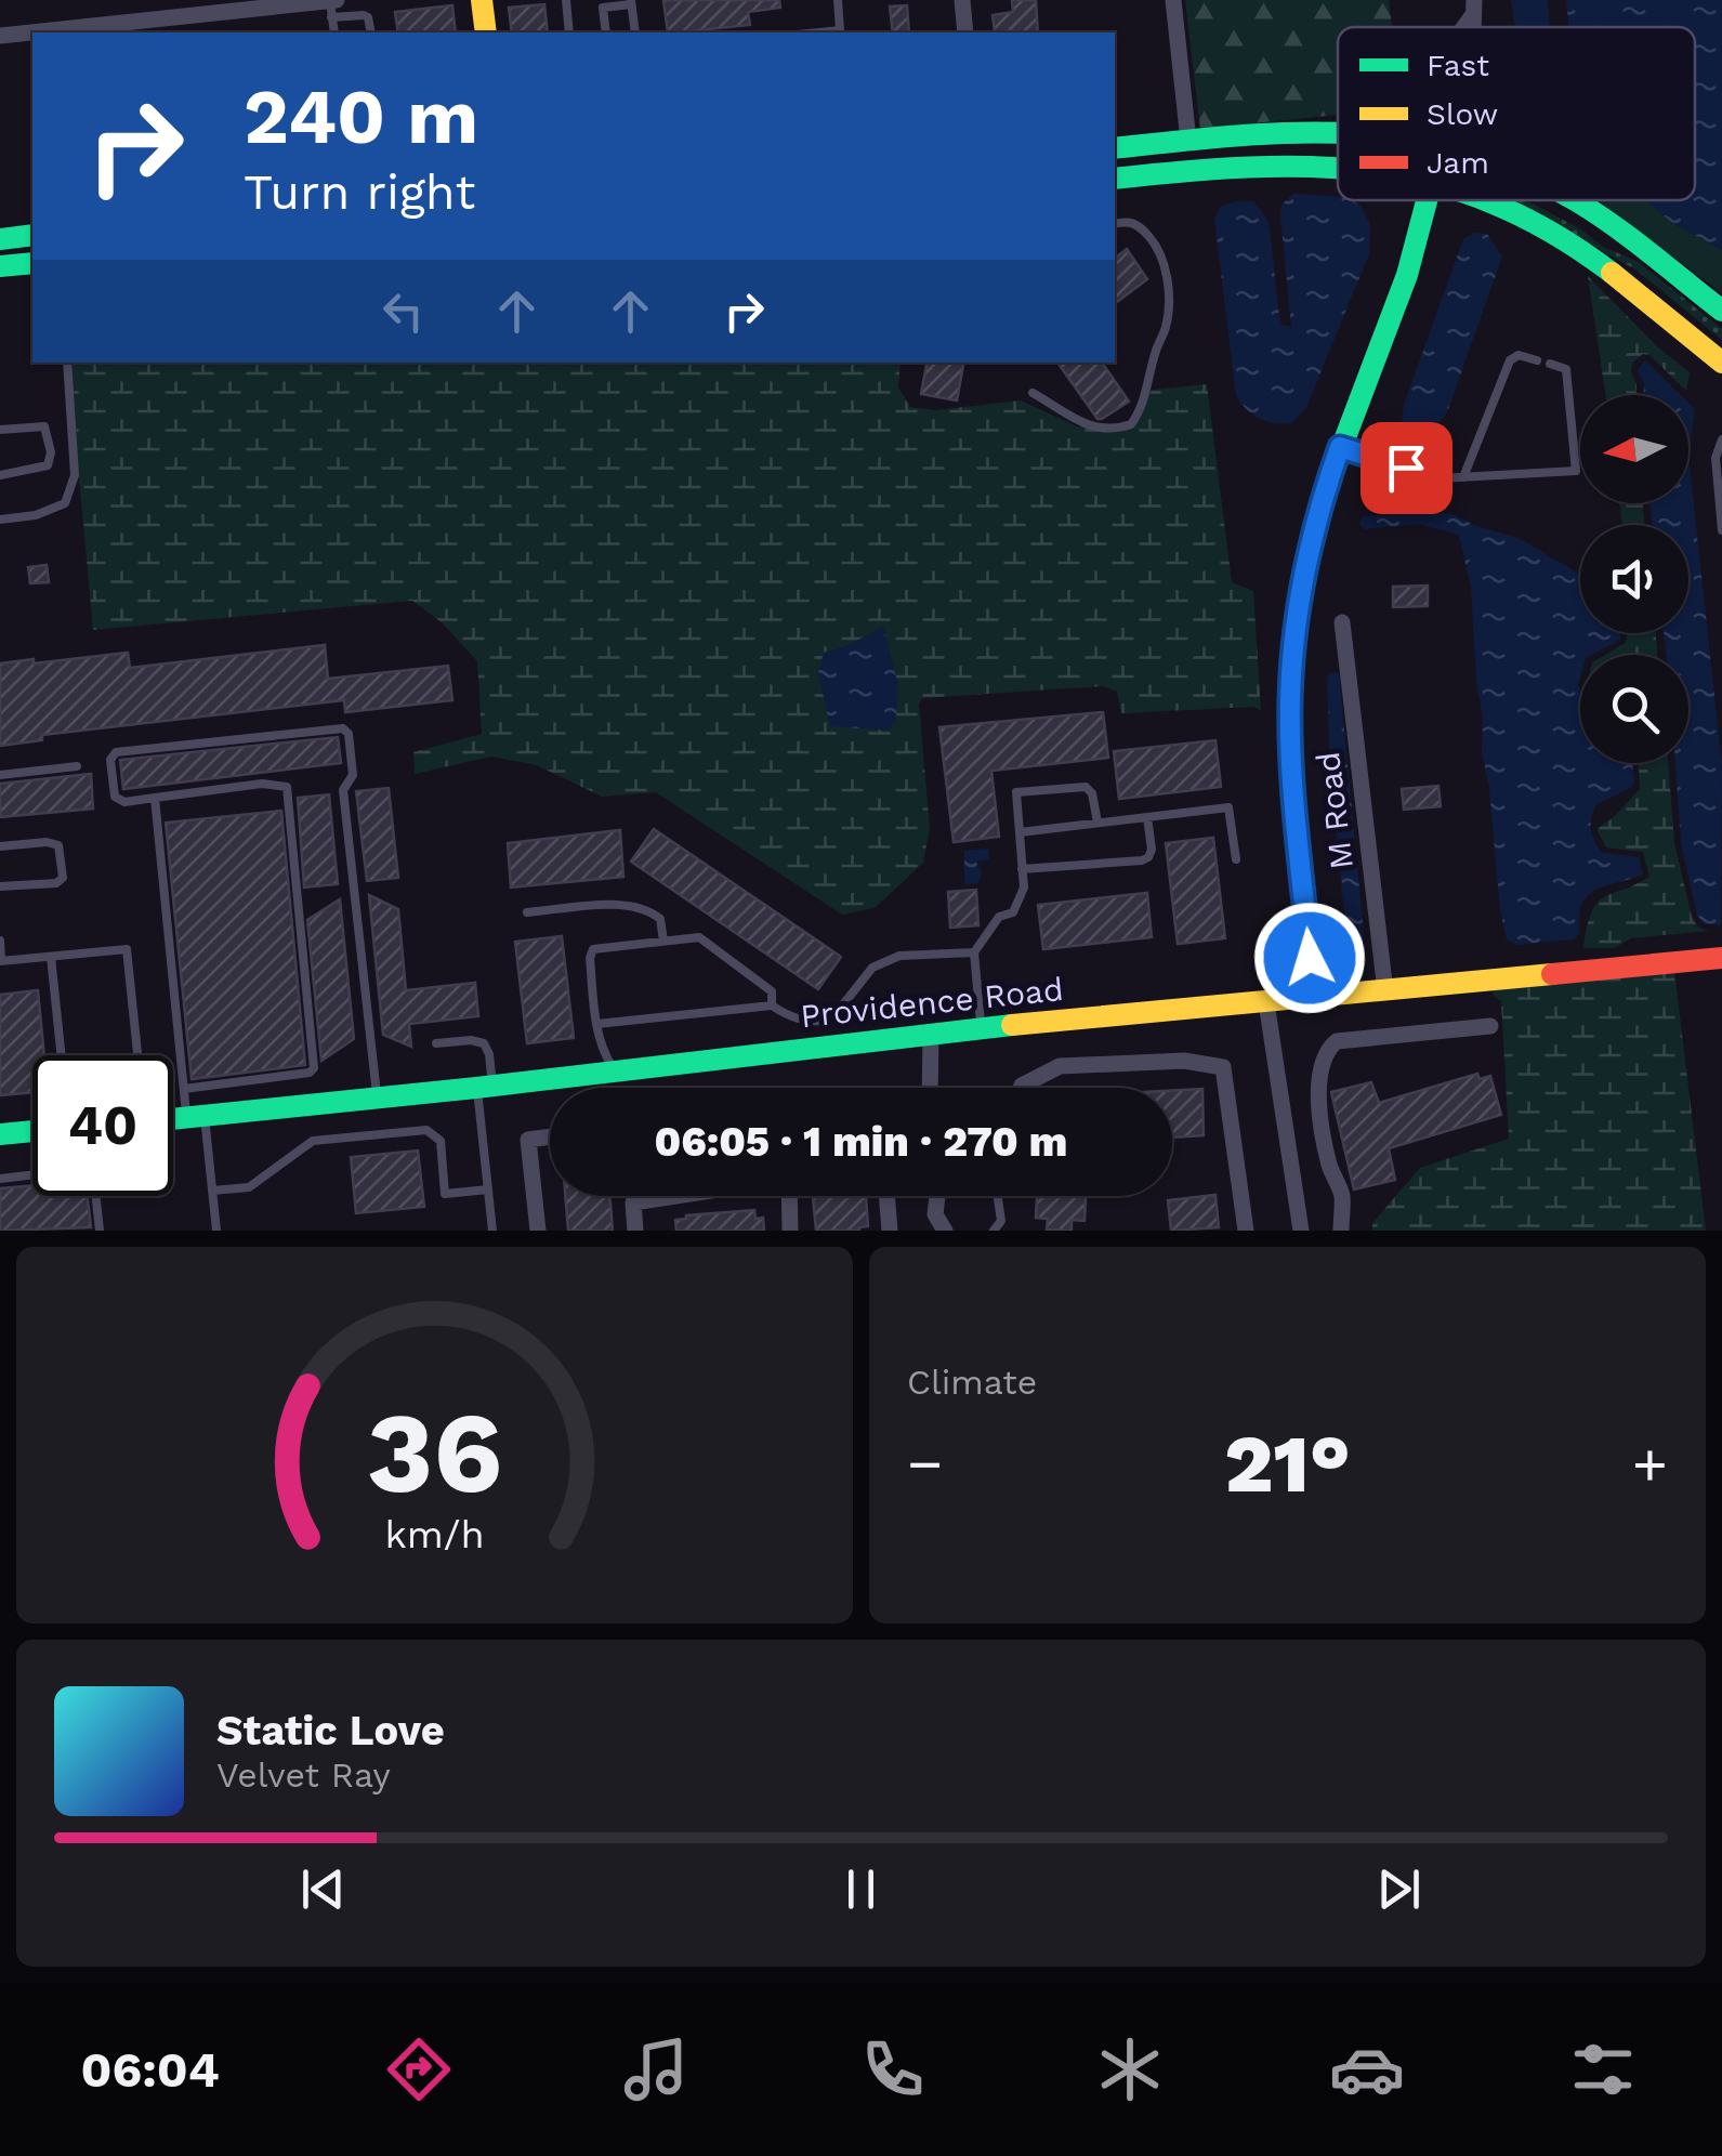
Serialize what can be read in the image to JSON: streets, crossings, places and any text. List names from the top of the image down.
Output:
{
  "streets": {
    "street": ["M Road", "Providence Road"]
  },
  "crossings": [
    ["M Road", "Providence Road"]
  ],
  "legend": ["Fast", "Slow", "Jam"],
  "north": "left",
  "page": {
    "turn": ["240 m", "Turn right"],
    "limit": "40",
    "trip": "06:05 · 1 min · 270 m",
    "tile": "Climate",
    "heat": ["−", "21°", "+"],
    "song": ["Static Love", "Velvet Ray"],
    "tabs": "06:04",
    "gauge": ["36", "km/h"]
  }
}
